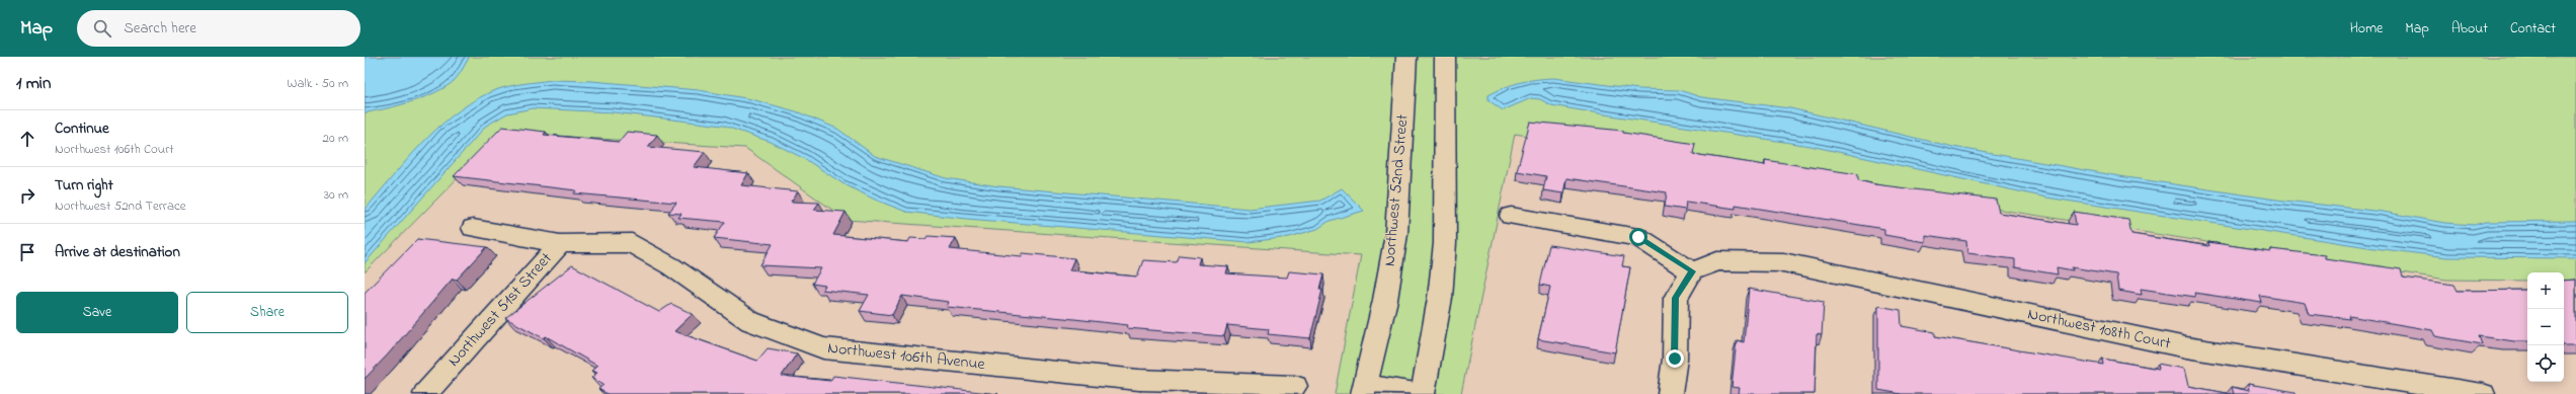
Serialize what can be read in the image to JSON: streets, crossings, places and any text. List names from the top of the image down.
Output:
{
  "streets": {
    "street": [
      "Northwest 52nd Street",
      "Northwest 51st Street",
      "Northwest 108th Court",
      "Northwest 106th Avenue"
    ]
  },
  "crossings": [
    ["Northwest 51st Street", "Northwest 106th Avenue"]
  ],
  "page": {
    "header": "Map",
    "search": "Search here",
    "nav": [
      "Home",
      "Map",
      "About",
      "Contact"
    ],
    "heading": ["1 min", "Walk · 50 m"],
    "list": [
      ["Continue", "Northwest 106th Court", "20 m"],
      ["Turn right", "Northwest 52nd Terrace", "30 m"],
      "Arrive at destination"
    ],
    "map_buttons": ["+", "−"],
    "buttons": ["Save", "Share"]
  }
}
